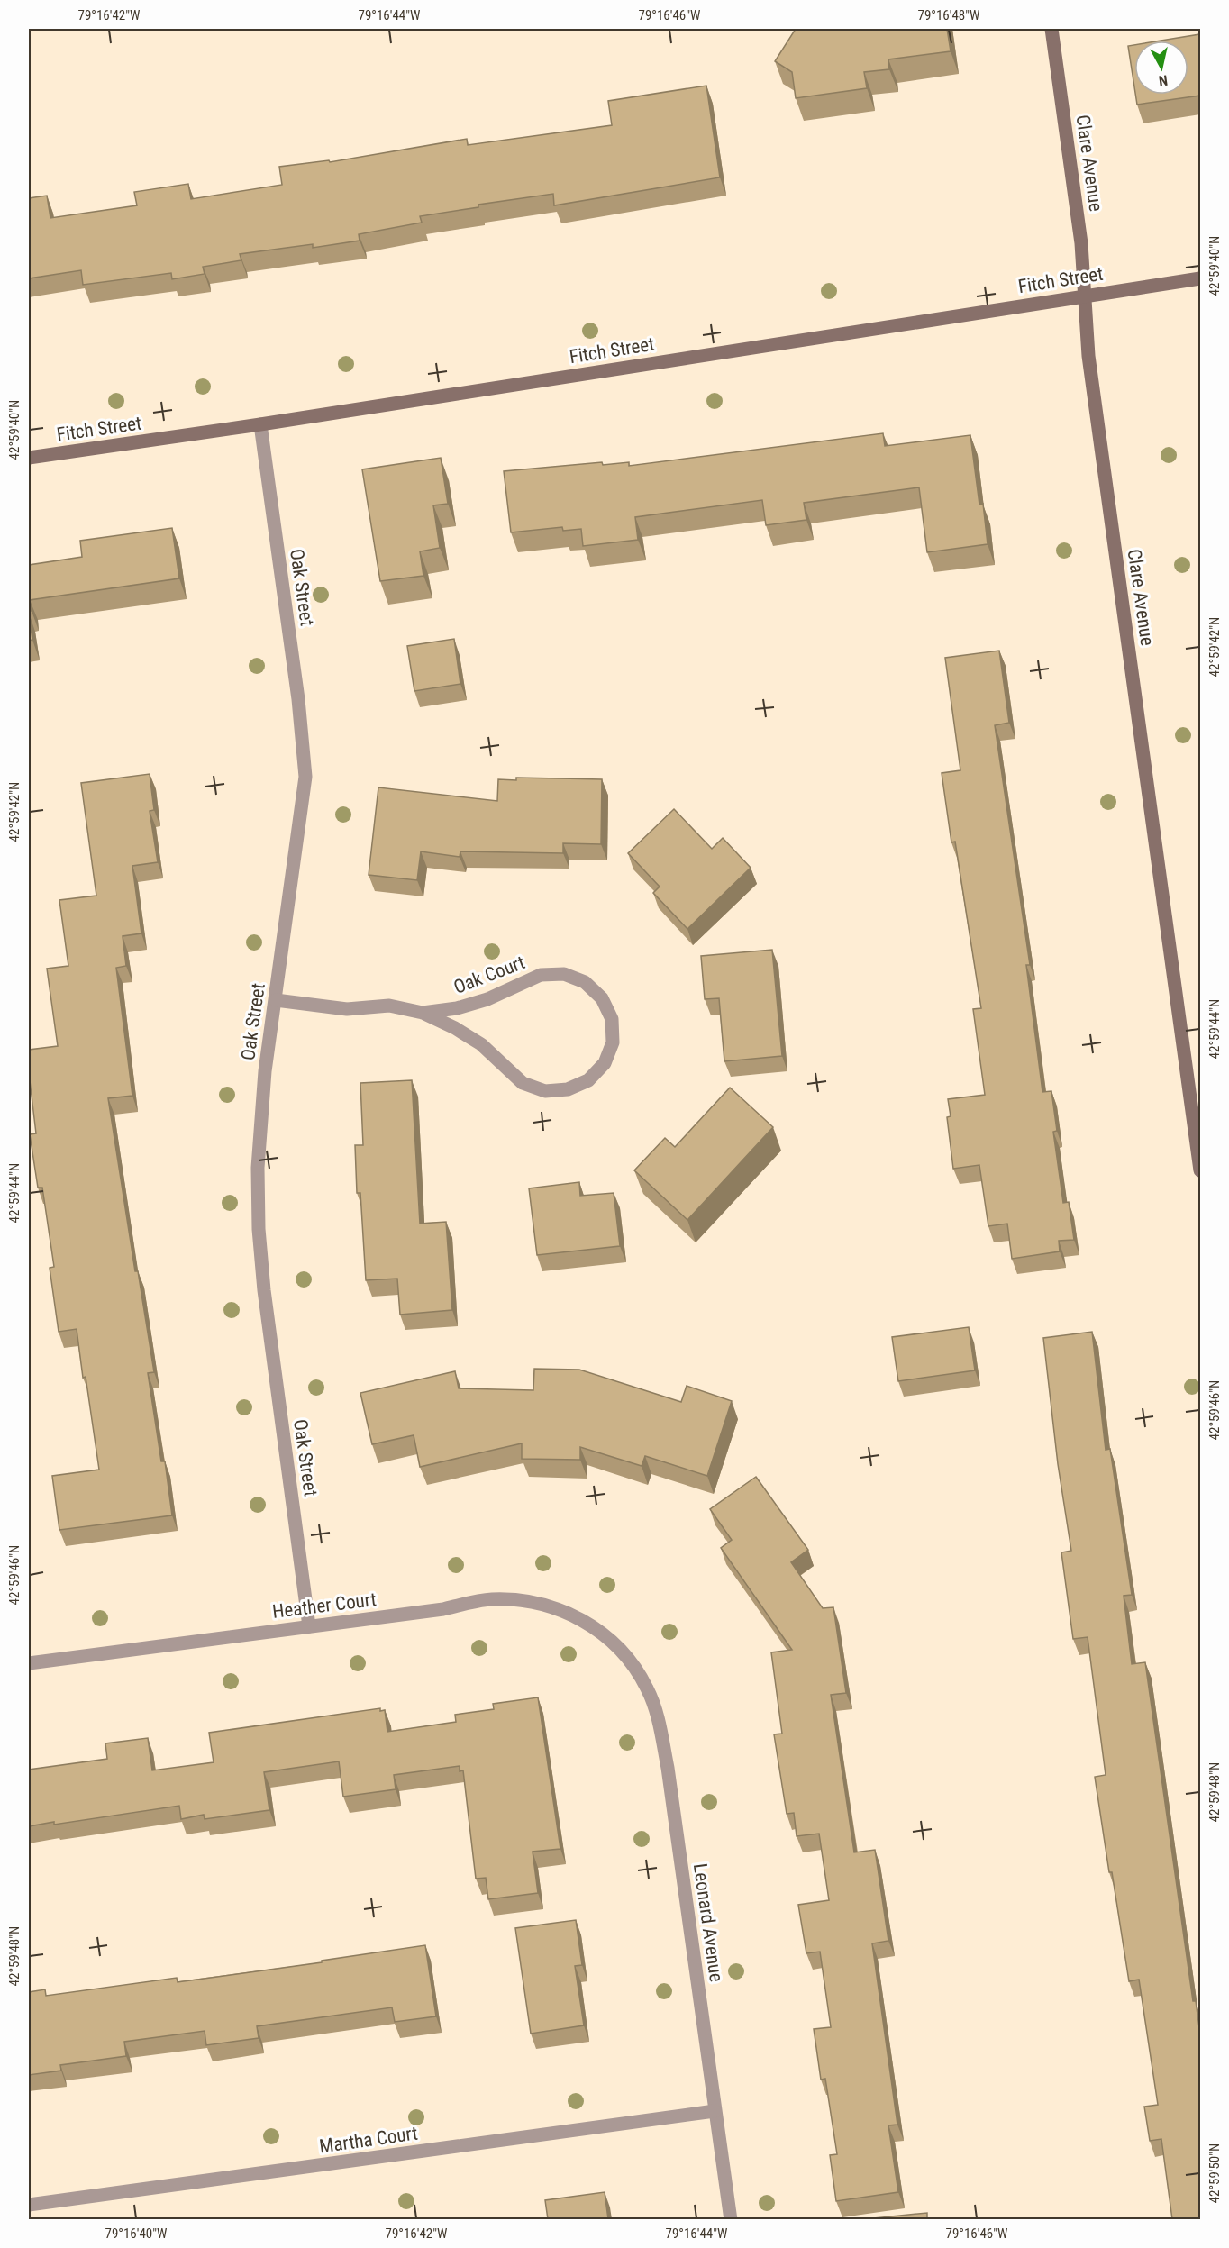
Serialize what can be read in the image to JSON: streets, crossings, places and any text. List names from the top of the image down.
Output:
{
  "streets": {
    "street": [
      "Clare Avenue",
      "Fitch Street",
      "Oak Street",
      "Oak Court",
      "Heather Court",
      "Leonard Avenue",
      "Martha Court"
    ]
  },
  "crossings": [
    ["Clare Avenue", "Fitch Street"],
    ["Fitch Street", "Oak Street"],
    ["Oak Street", "Oak Court"],
    ["Oak Street", "Heather Court"],
    ["Heather Court", "Leonard Avenue"],
    ["Leonard Avenue", "Martha Court"]
  ],
  "north": "bottom",
  "coordinates": [
    "79°16'42\"W",
    "79°16'44\"W",
    "79°16'46\"W",
    "79°16'48\"W",
    "42°59'40\"N",
    "42°59'42\"N",
    "42°59'44\"N",
    "42°59'46\"N",
    "42°59'48\"N",
    "42°59'50\"N",
    "79°16'40\"W"
  ]
}
